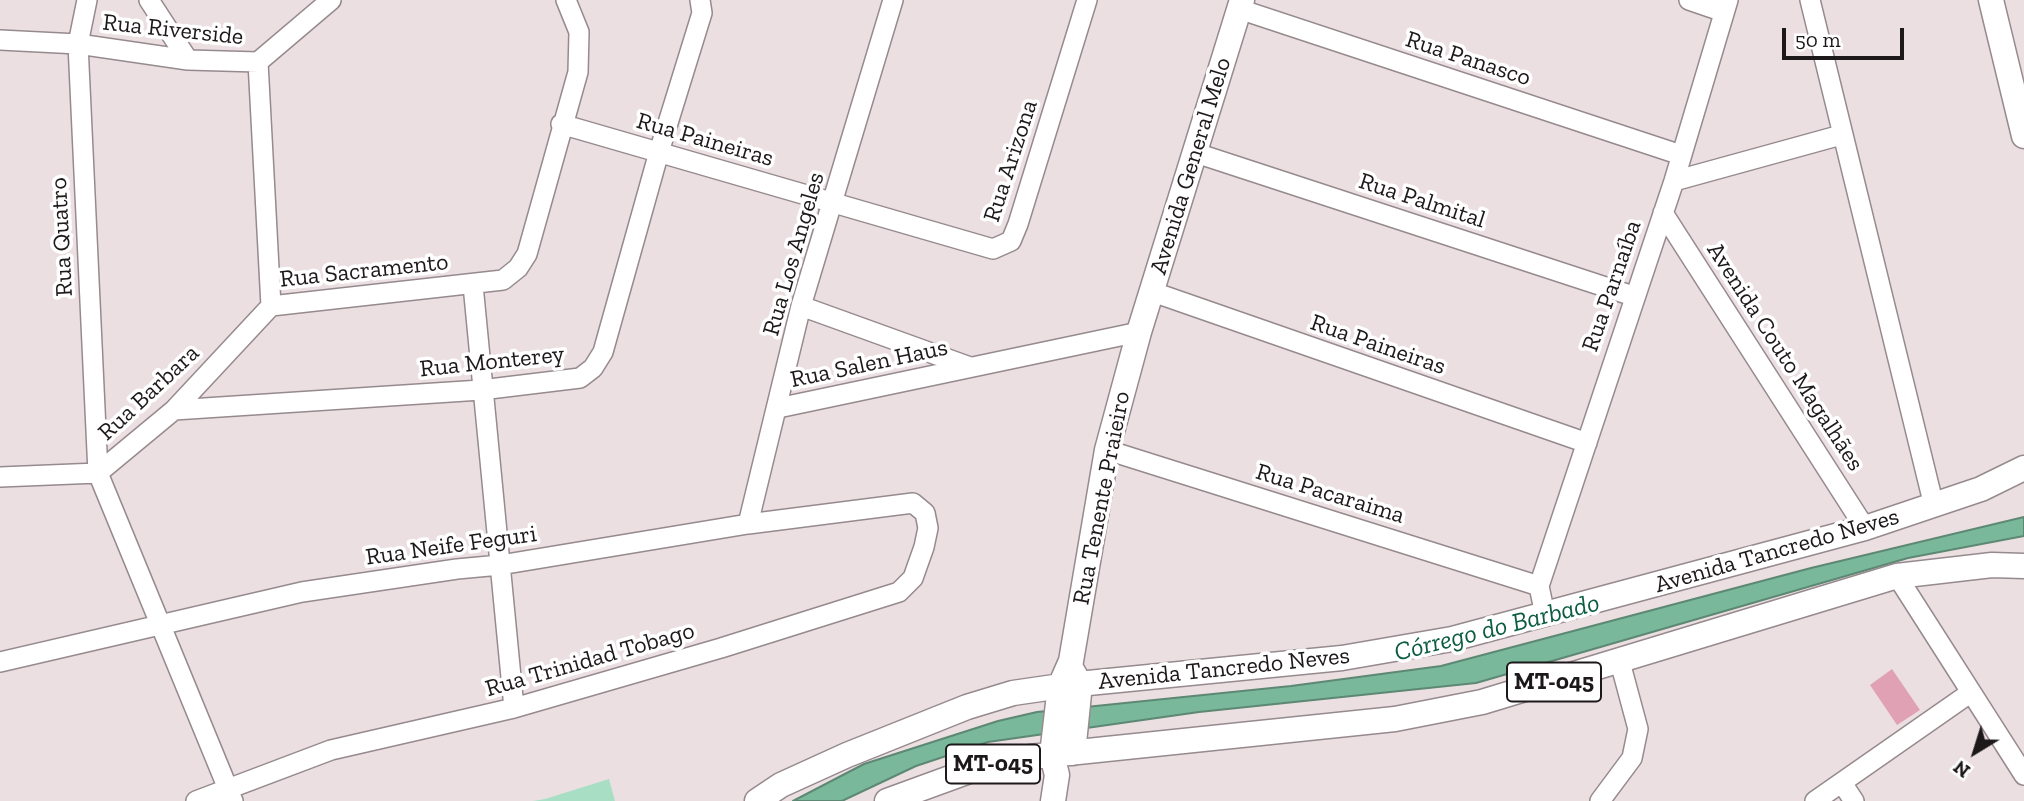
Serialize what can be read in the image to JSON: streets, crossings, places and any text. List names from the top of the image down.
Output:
{
  "streets": {
    "main road": [
      "Avenida General Melo",
      "Rua Tenente Praieiro",
      "Avenida Tancredo Neves",
      "MT-045"
    ],
    "street": [
      "Rua Riverside",
      "Rua Panasco",
      "Rua Paineiras",
      "Rua Arizona",
      "Rua Palmital",
      "Rua Quatro",
      "Rua Los Angeles",
      "Rua Sacramento",
      "Rua Parnaíba",
      "Avenida Couto Magalhães",
      "Rua Monterey",
      "Rua Salen Haus",
      "Rua Barbara",
      "Rua Pacaraima",
      "Rua Neife Feguri",
      "Rua Trinidad Tobago"
    ]
  },
  "crossings": [
    ["Rua Riverside", "Rua Quatro"],
    ["Rua Riverside", "Rua Sacramento"],
    ["Rua Panasco", "Avenida General Melo"],
    ["Rua Panasco", "Rua Parnaíba"],
    ["Rua Paineiras", "Rua Arizona"],
    ["Rua Paineiras", "Avenida General Melo"],
    ["Rua Paineiras", "Rua Los Angeles"],
    ["Rua Paineiras", "Rua Sacramento"],
    ["Rua Paineiras", "Rua Parnaíba"],
    ["Rua Paineiras", "Rua Monterey"],
    ["Rua Arizona", "Rua Los Angeles"],
    ["Avenida General Melo", "Rua Palmital"],
    ["Avenida General Melo", "Rua Salen Haus"],
    ["Avenida General Melo", "Rua Tenente Praieiro"],
    ["Rua Palmital", "Rua Parnaíba"],
    ["Rua Quatro", "Rua Barbara"],
    ["Rua Los Angeles", "Rua Salen Haus"],
    ["Rua Los Angeles", "Rua Neife Feguri"],
    ["Rua Sacramento", "Rua Barbara"],
    ["Rua Parnaíba", "Avenida Couto Magalhães"],
    ["Rua Parnaíba", "Rua Pacaraima"],
    ["Avenida Couto Magalhães", "Avenida Tancredo Neves"],
    ["Rua Monterey", "Rua Barbara"],
    ["Rua Salen Haus", "Rua Tenente Praieiro"],
    ["Rua Pacaraima", "Rua Tenente Praieiro"],
    ["Rua Tenente Praieiro", "Avenida Tancredo Neves"],
    ["Rua Tenente Praieiro", "MT-045"],
    ["Rua Neife Feguri", "Rua Trinidad Tobago"]
  ],
  "water": ["Córrego do Barbado"],
  "scale_bar": "50 m",
  "north": "bottom left"
}
